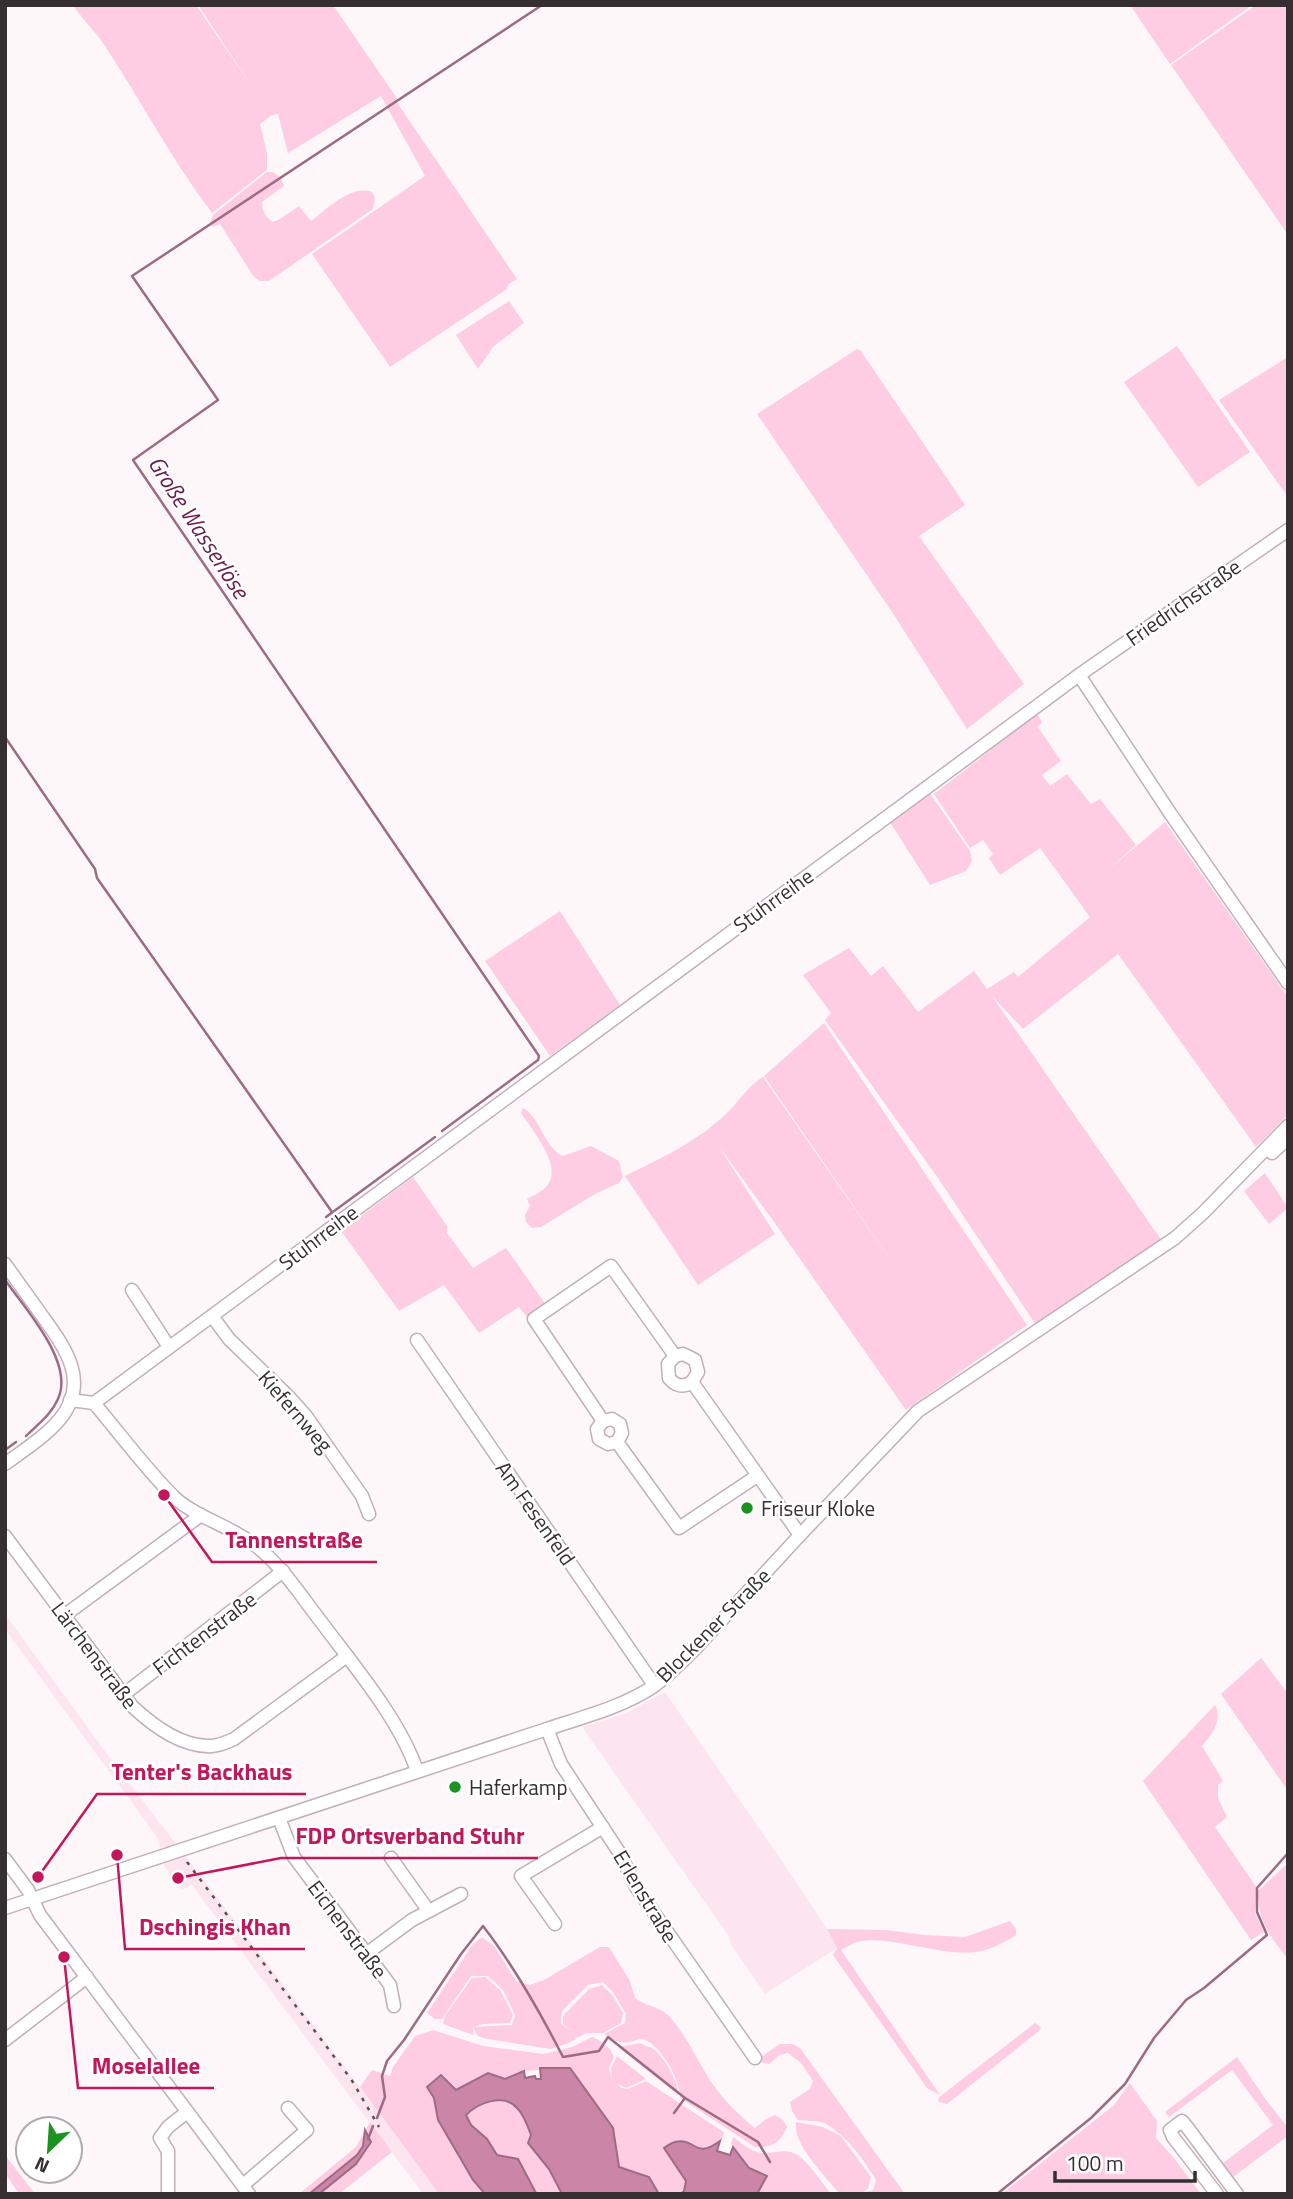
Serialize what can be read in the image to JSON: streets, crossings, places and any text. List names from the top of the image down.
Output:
{
  "streets": {
    "street": [
      "Friedrichstraße",
      "Stuhrreihe",
      "Kiefernweg",
      "Am Fesenfeld",
      "Blockener Straße",
      "Fichtenstraße",
      "Lärchenstraße",
      "Erlenstraße",
      "Eichenstraße"
    ]
  },
  "crossings": [
    ["Friedrichstraße", "Stuhrreihe"],
    ["Stuhrreihe", "Kiefernweg"],
    ["Am Fesenfeld", "Blockener Straße"],
    ["Blockener Straße", "Erlenstraße"],
    ["Blockener Straße", "Eichenstraße"],
    ["Fichtenstraße", "Lärchenstraße"]
  ],
  "water": ["Große Wasserlöse"],
  "places": [
    "Tannenstraße",
    "Friseur Kloke",
    "Haferkamp",
    "Dschingis Khan",
    "Tenter's Backhaus",
    "FDP Ortsverband Stuhr",
    "Moselallee"
  ],
  "scale_bar": "100 m",
  "north": "bottom left"
}
